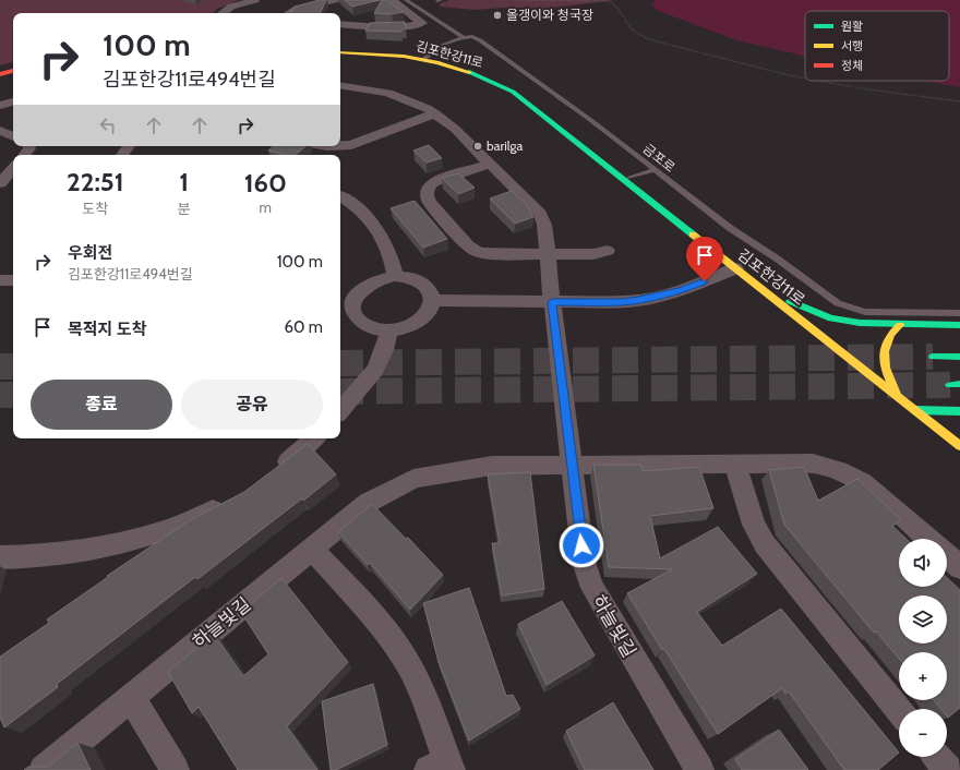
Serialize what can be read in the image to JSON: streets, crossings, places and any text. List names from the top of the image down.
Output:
{
  "streets": {
    "main road": ["김포한강11로"],
    "street": ["하늘빛길"],
    "lane": ["금포로"]
  },
  "places": ["올갱이와 청국장", "barilga"],
  "legend": ["원활", "서행", "정체"],
  "page": {
    "turn": ["100 m", "김포한강11로494번길"],
    "eta": [
      "22:51",
      "도착",
      "1",
      "분",
      "160",
      "m"
    ],
    "list": [
      {
        "name": "우회전",
        "note": "김포한강11로494번길",
        "value": "100 m"
      },
      {
        "name": "목적지 도착",
        "value": "60 m"
      }
    ],
    "buttons": ["종료", "공유"],
    "map_buttons": ["+", "−"]
  }
}
